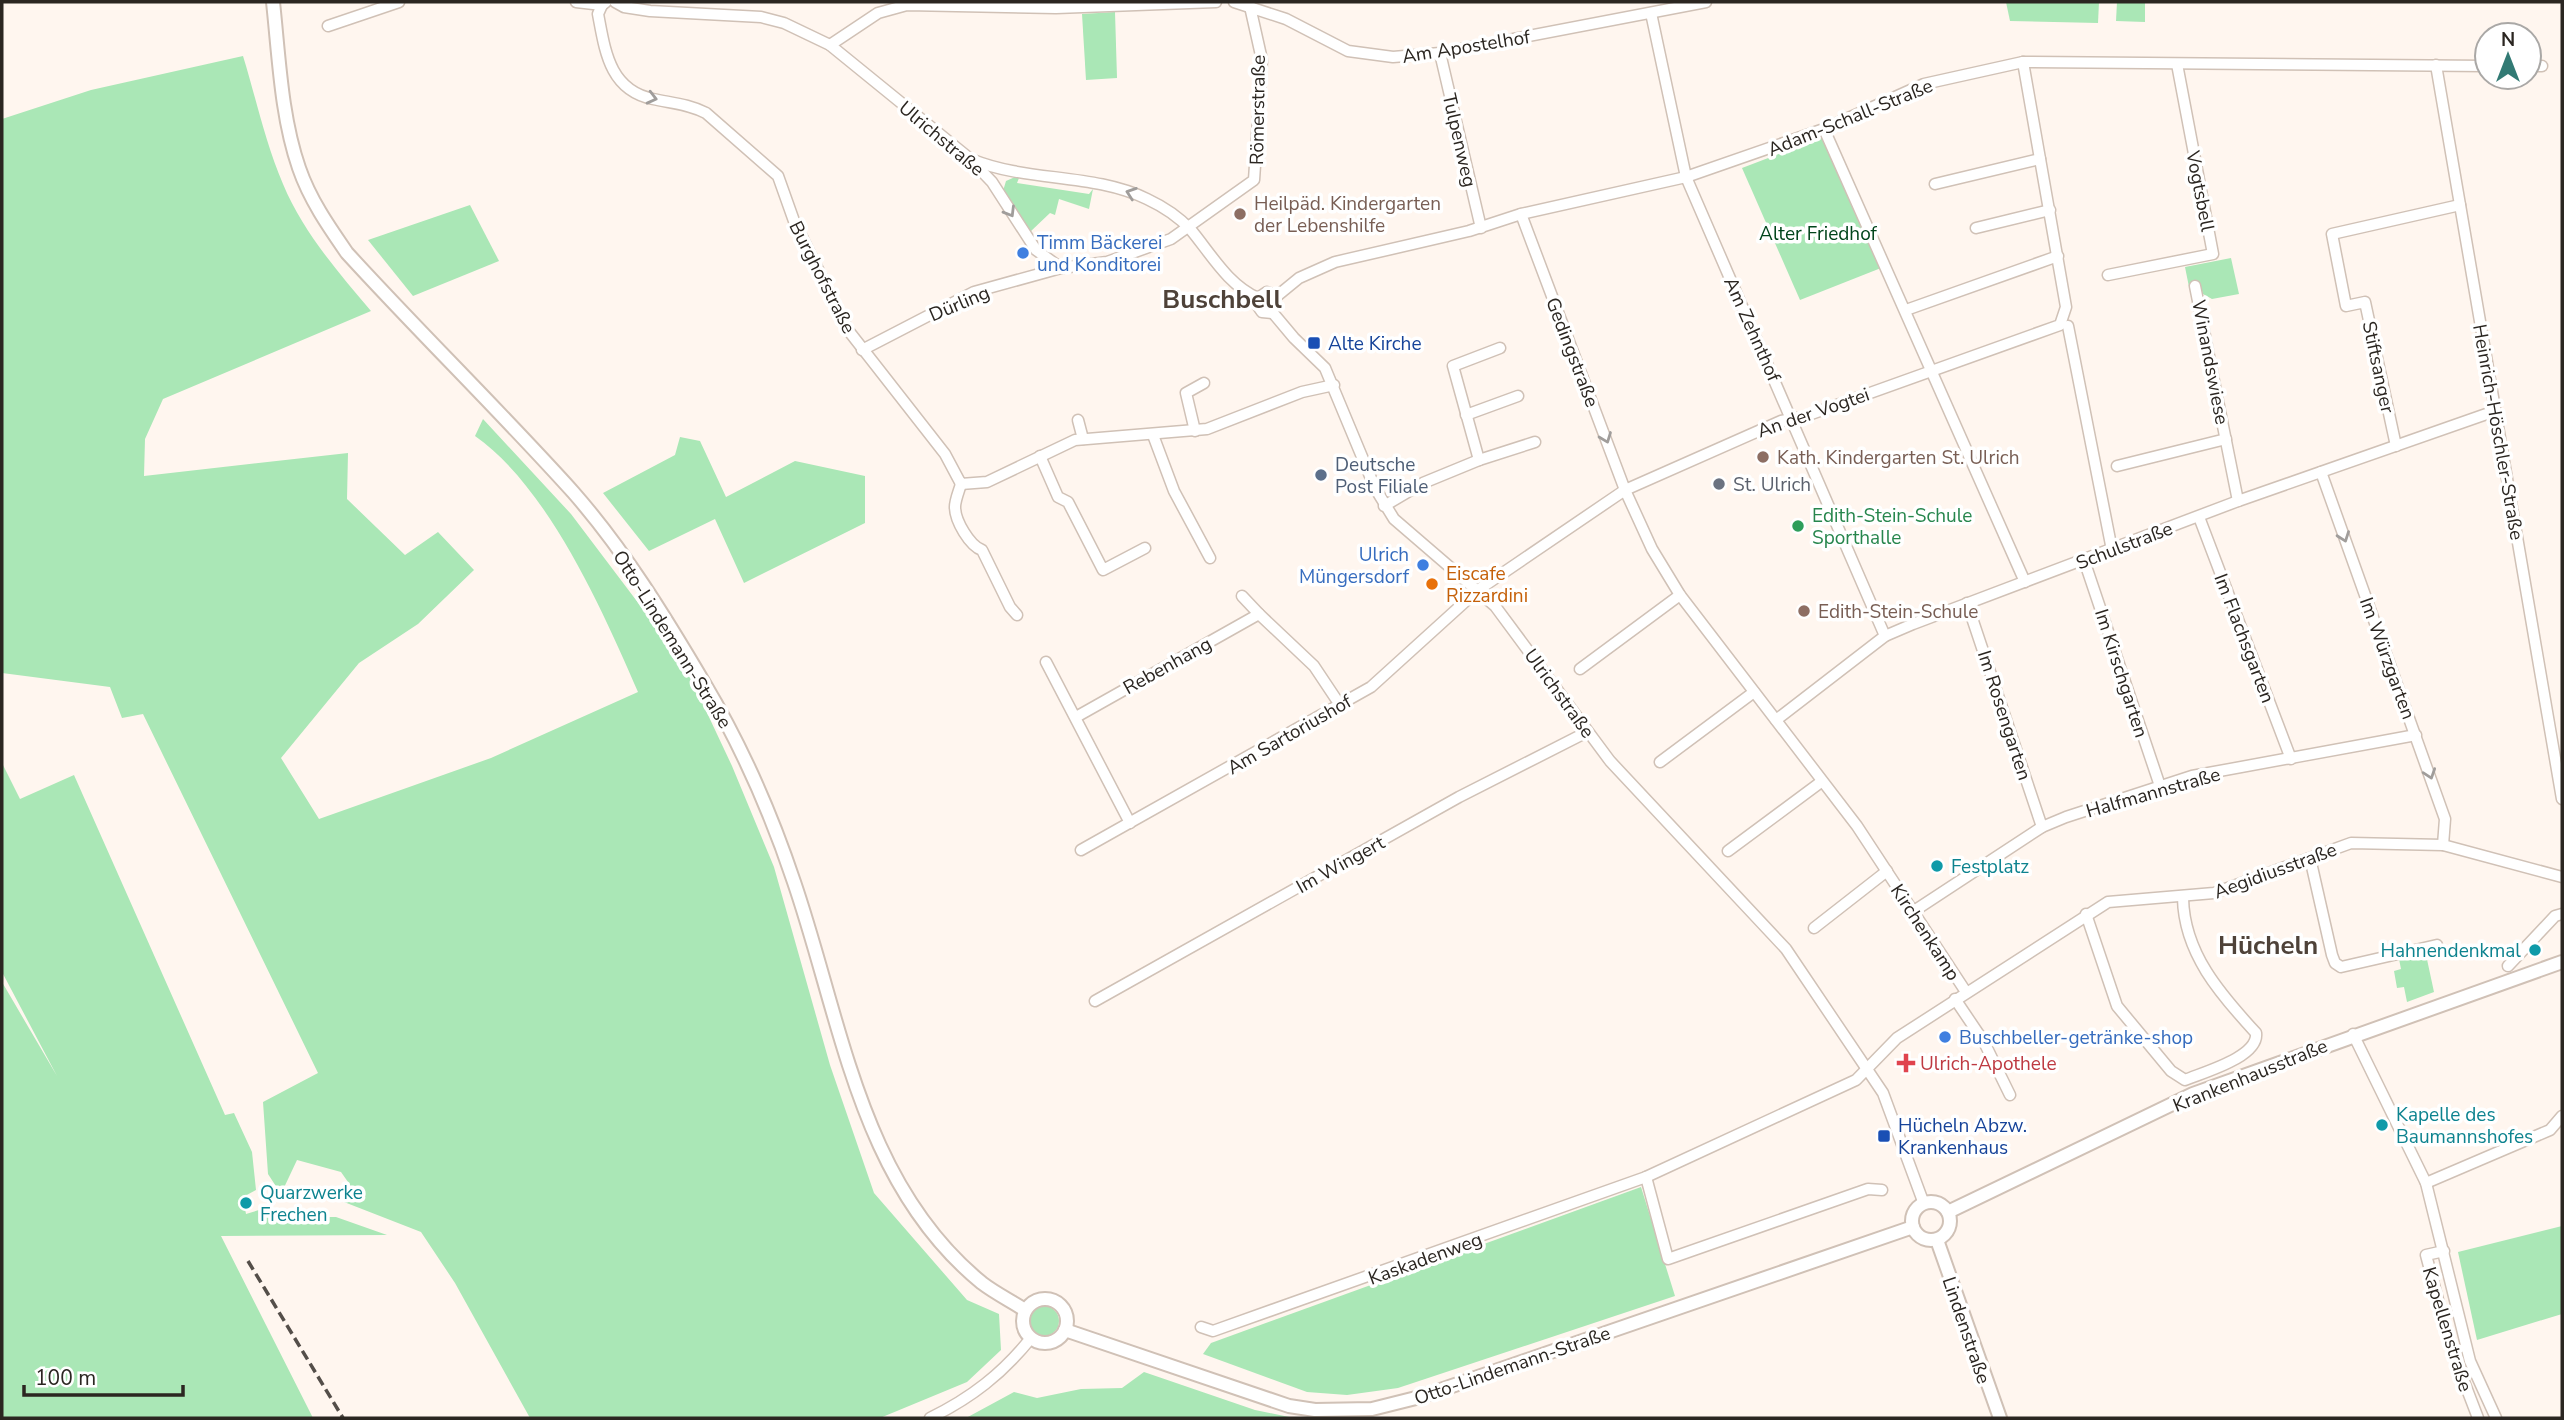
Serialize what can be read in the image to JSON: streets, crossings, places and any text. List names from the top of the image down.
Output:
{
  "streets": {
    "street": [
      "Am Apostelhof",
      "Römerstraße",
      "Adam-Schall-Straße",
      "Ulrichstraße",
      "Tulpenweg",
      "Vogtsbell",
      "Burghofstraße",
      "Dürling",
      "Am Zehnthof",
      "Gedingstraße",
      "Winandswiese",
      "Stiftsanger",
      "An der Vogtei",
      "Heinrich-Höschler-Straße",
      "Schulstraße",
      "Im Flachsgarten",
      "Otto-Lindemann-Straße",
      "Im Würzgarten",
      "Rebenhang",
      "Im Kirschgarten",
      "Im Rosengarten",
      "Am Sartoriushof",
      "Halfmannstraße",
      "Im Wingert",
      "Aegidiusstraße",
      "Kirchenkamp",
      "Krankenhausstraße",
      "Kaskadenweg",
      "Kapellenstraße",
      "Lindenstraße"
    ]
  },
  "crossings": [
    ["Am Apostelhof", "Römerstraße"],
    ["Am Apostelhof", "Tulpenweg"],
    ["Am Apostelhof", "Am Zehnthof"],
    ["Adam-Schall-Straße", "Ulrichstraße"],
    ["Adam-Schall-Straße", "Tulpenweg"],
    ["Adam-Schall-Straße", "Vogtsbell"],
    ["Adam-Schall-Straße", "Am Zehnthof"],
    ["Adam-Schall-Straße", "Gedingstraße"],
    ["Adam-Schall-Straße", "An der Vogtei"],
    ["Adam-Schall-Straße", "Heinrich-Höschler-Straße"],
    ["Ulrichstraße", "Dürling"],
    ["Ulrichstraße", "An der Vogtei"],
    ["Ulrichstraße", "Am Sartoriushof"],
    ["Ulrichstraße", "Im Wingert"],
    ["Ulrichstraße", "Aegidiusstraße"],
    ["Ulrichstraße", "Kaskadenweg"],
    ["Burghofstraße", "Dürling"],
    ["Am Zehnthof", "An der Vogtei"],
    ["Am Zehnthof", "Schulstraße"],
    ["Gedingstraße", "An der Vogtei"],
    ["Gedingstraße", "Kirchenkamp"],
    ["Winandswiese", "Schulstraße"],
    ["Stiftsanger", "Heinrich-Höschler-Straße"],
    ["Stiftsanger", "Schulstraße"],
    ["An der Vogtei", "Am Sartoriushof"],
    ["An der Vogtei", "Kirchenkamp"],
    ["Heinrich-Höschler-Straße", "Schulstraße"],
    ["Schulstraße", "Im Flachsgarten"],
    ["Schulstraße", "Im Würzgarten"],
    ["Schulstraße", "Im Kirschgarten"],
    ["Schulstraße", "Im Rosengarten"],
    ["Schulstraße", "Kirchenkamp"],
    ["Im Flachsgarten", "Halfmannstraße"],
    ["Otto-Lindemann-Straße", "Krankenhausstraße"],
    ["Otto-Lindemann-Straße", "Lindenstraße"],
    ["Im Würzgarten", "Halfmannstraße"],
    ["Im Würzgarten", "Aegidiusstraße"],
    ["Im Kirschgarten", "Halfmannstraße"],
    ["Im Rosengarten", "Halfmannstraße"],
    ["Halfmannstraße", "Kirchenkamp"],
    ["Aegidiusstraße", "Kirchenkamp"],
    ["Aegidiusstraße", "Kaskadenweg"],
    ["Krankenhausstraße", "Kapellenstraße"],
    ["Krankenhausstraße", "Lindenstraße"]
  ],
  "one_way": ["Burghofstraße", "Gedingstraße", "Im Würzgarten"],
  "districts": ["Buschbell", "Hücheln"],
  "parks": ["Alter Friedhof"],
  "places": {
    "other": [
      "Heilpäd. Kindergarten der Lebenshilfe",
      "Timm Bäckerei und Konditorei",
      "Kath. Kindergarten St. Ulrich",
      "Deutsche Post Filiale",
      "St. Ulrich",
      "Edith-Stein-Schule Sporthalle",
      "Ulrich Müngersdorf",
      "Eiscafe Rizzardini",
      "Edith-Stein-Schule",
      "Festplatz",
      "Hahnendenkmal",
      "Buschbeller-getränke-shop",
      "Kapelle des Baumannshofes",
      "Quarzwerke Frechen"
    ],
    "transit": ["Alte Kirche", "Hücheln Abzw. Krankenhaus"],
    "health": ["Ulrich-Apothele"]
  },
  "scale_bar": "100 m",
  "north": "top"
}
